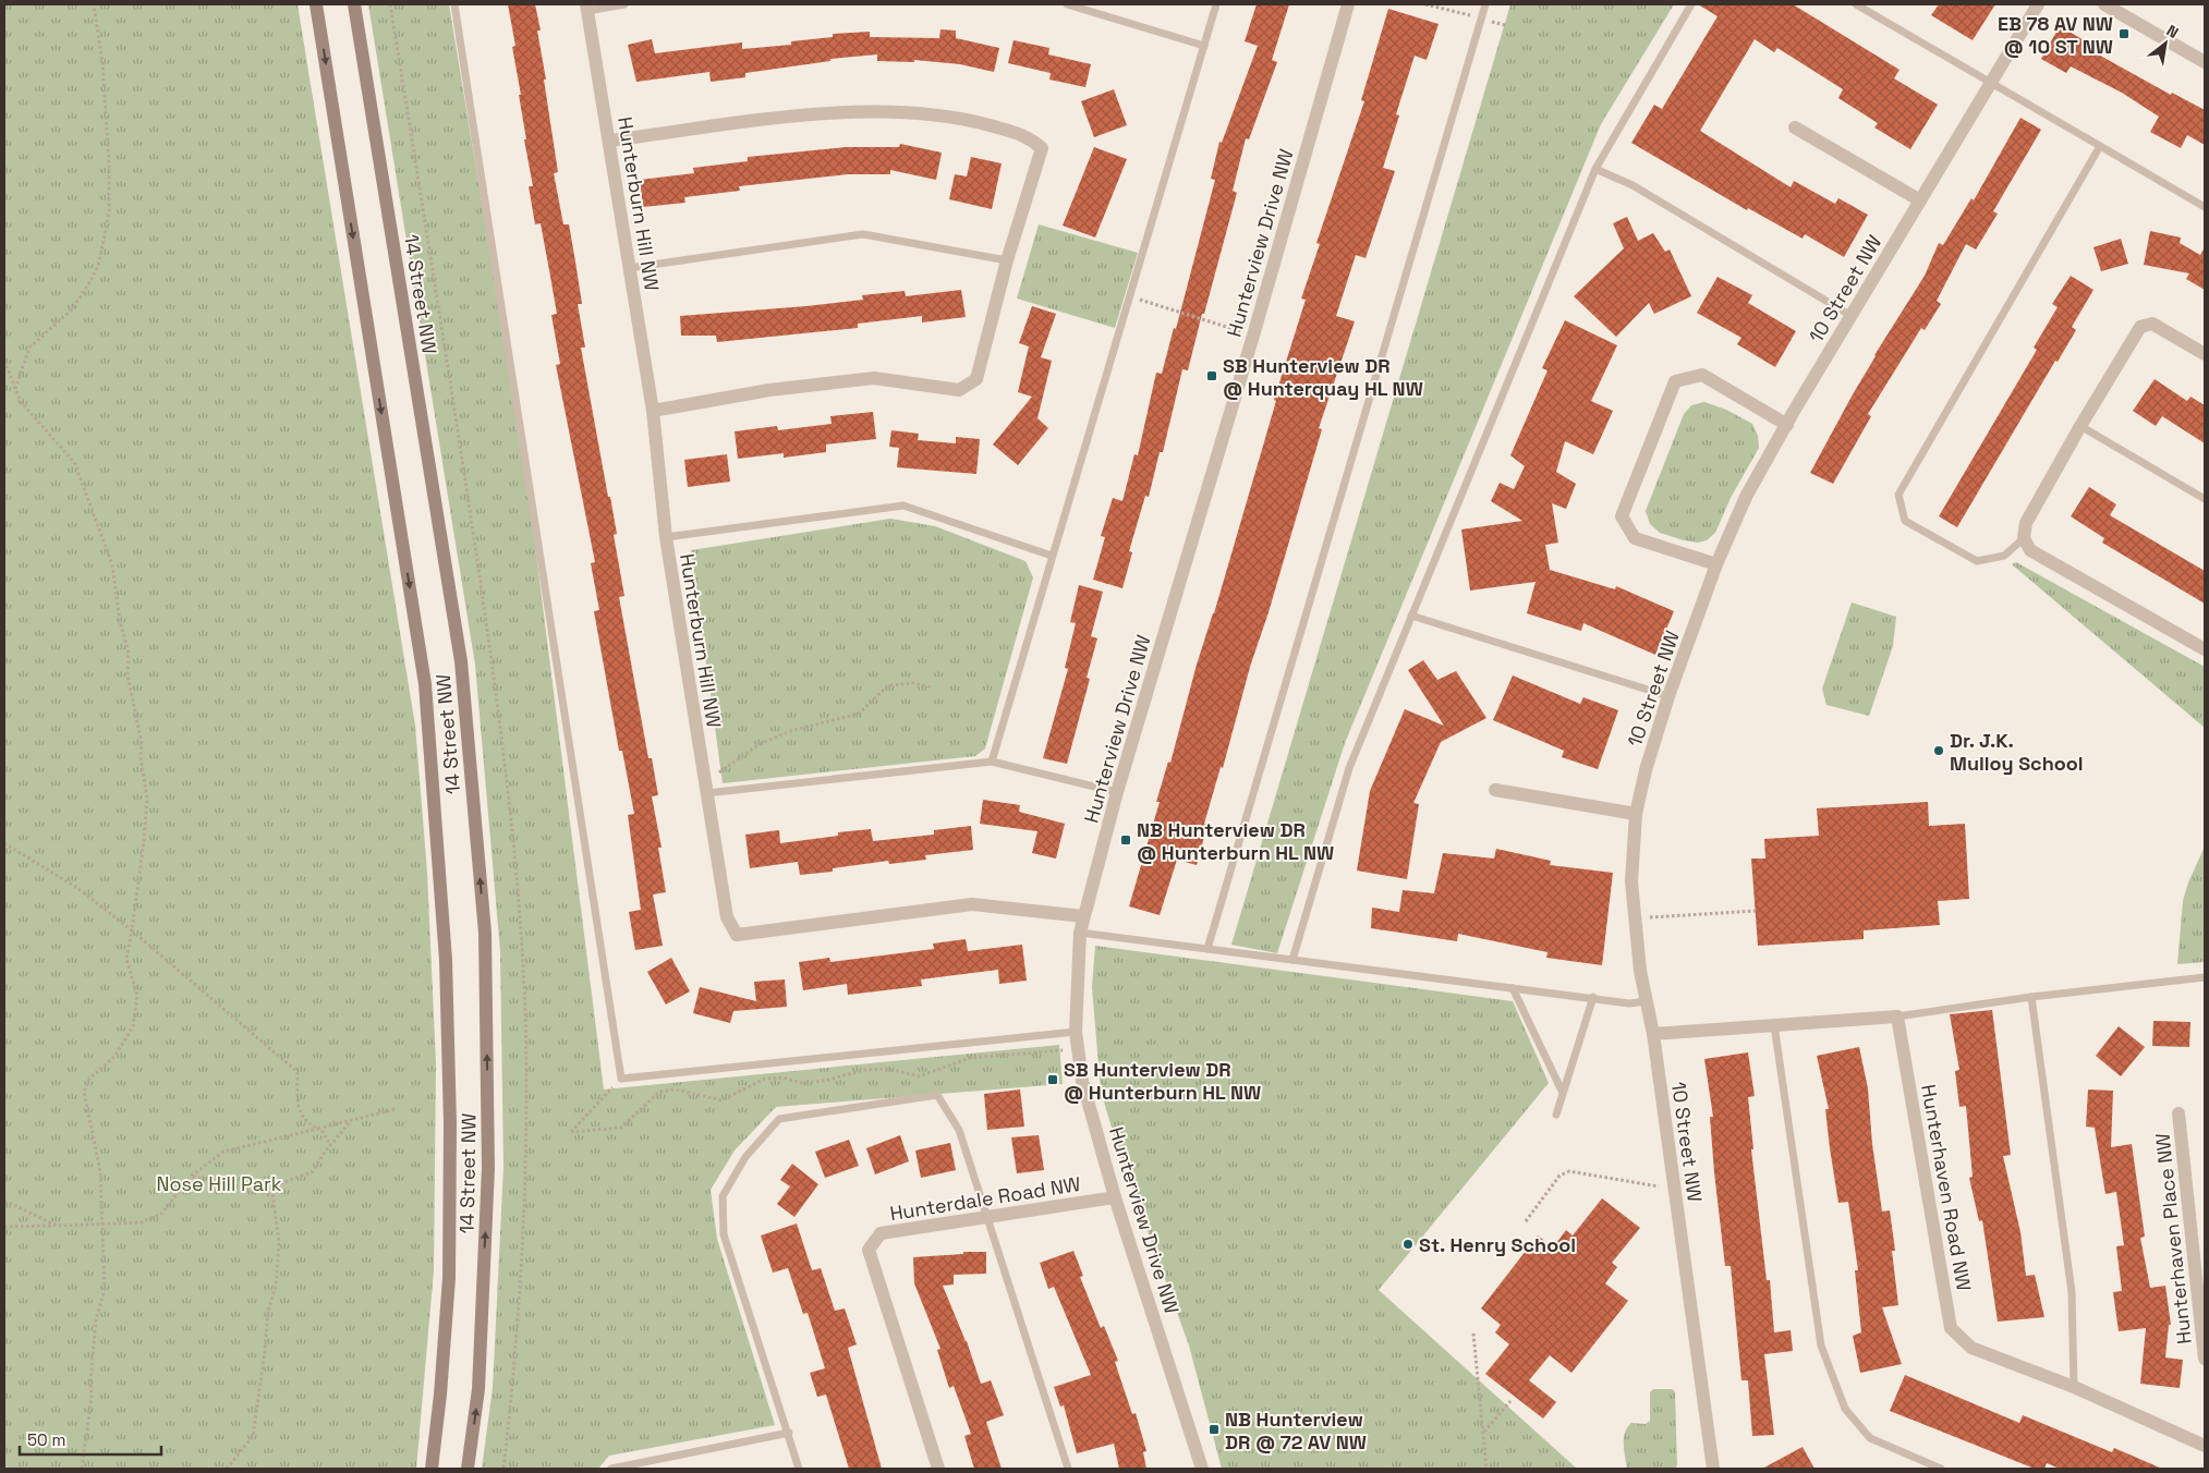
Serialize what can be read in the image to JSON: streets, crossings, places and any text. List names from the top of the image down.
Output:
{
  "streets": {
    "main road": ["14 Street NW"],
    "street": [
      "Hunterburn Hill NW",
      "Hunterview Drive NW",
      "10 Street NW",
      "Hunterhaven Road NW",
      "Hunterdale Road NW",
      "Hunterhaven Place NW"
    ]
  },
  "crossings": [
    ["Hunterburn Hill NW", "Hunterview Drive NW"],
    ["Hunterview Drive NW", "Hunterdale Road NW"]
  ],
  "parks": ["Nose Hill Park"],
  "places": {
    "transit": [
      "EB 78 AV NW @ 10 ST NW",
      "SB Hunterview DR @ Hunterquay HL NW",
      "NB Hunterview DR @ Hunterburn HL NW",
      "SB Hunterview DR @ Hunterburn HL NW",
      "NB Hunterview DR @ 72 AV NW"
    ],
    "other": ["Dr. J.K. Mulloy School", "St. Henry School"]
  },
  "scale_bar": "50 m",
  "north": "top right"
}
